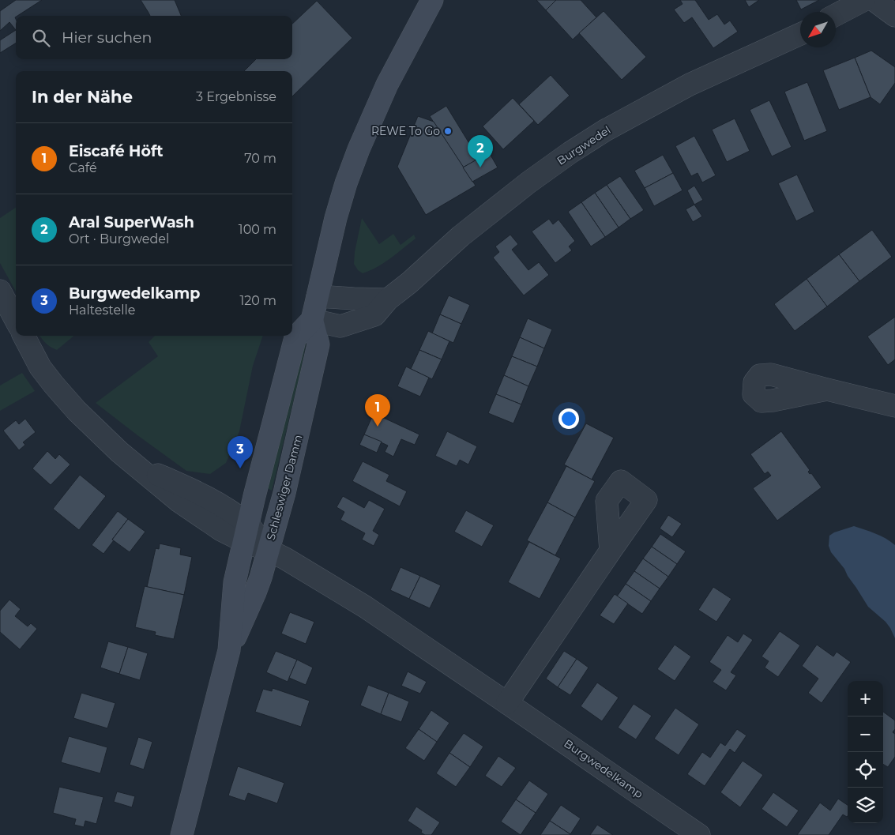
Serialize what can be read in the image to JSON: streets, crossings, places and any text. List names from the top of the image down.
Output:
{
  "streets": {
    "main road": ["Schleswiger Damm"],
    "street": ["Burgwedel", "Burgwedelkamp"]
  },
  "crossings": [
    ["Burgwedel", "Schleswiger Damm"],
    ["Schleswiger Damm", "Burgwedelkamp"]
  ],
  "places": ["REWE To Go"],
  "north": "bottom left",
  "page": {
    "search": "Hier suchen",
    "heading": ["In der Nähe", "3 Ergebnisse"],
    "list": [
      {
        "mark": "1",
        "name": "Eiscafé Höft",
        "note": "Café",
        "value": "70 m"
      },
      {
        "mark": "2",
        "name": "Aral SuperWash",
        "note": "Ort · Burgwedel",
        "value": "100 m"
      },
      {
        "mark": "3",
        "name": "Burgwedelkamp",
        "note": "Haltestelle",
        "value": "120 m"
      }
    ],
    "pins": ["2", "1", "3"],
    "map_buttons": ["+", "−"]
  }
}
